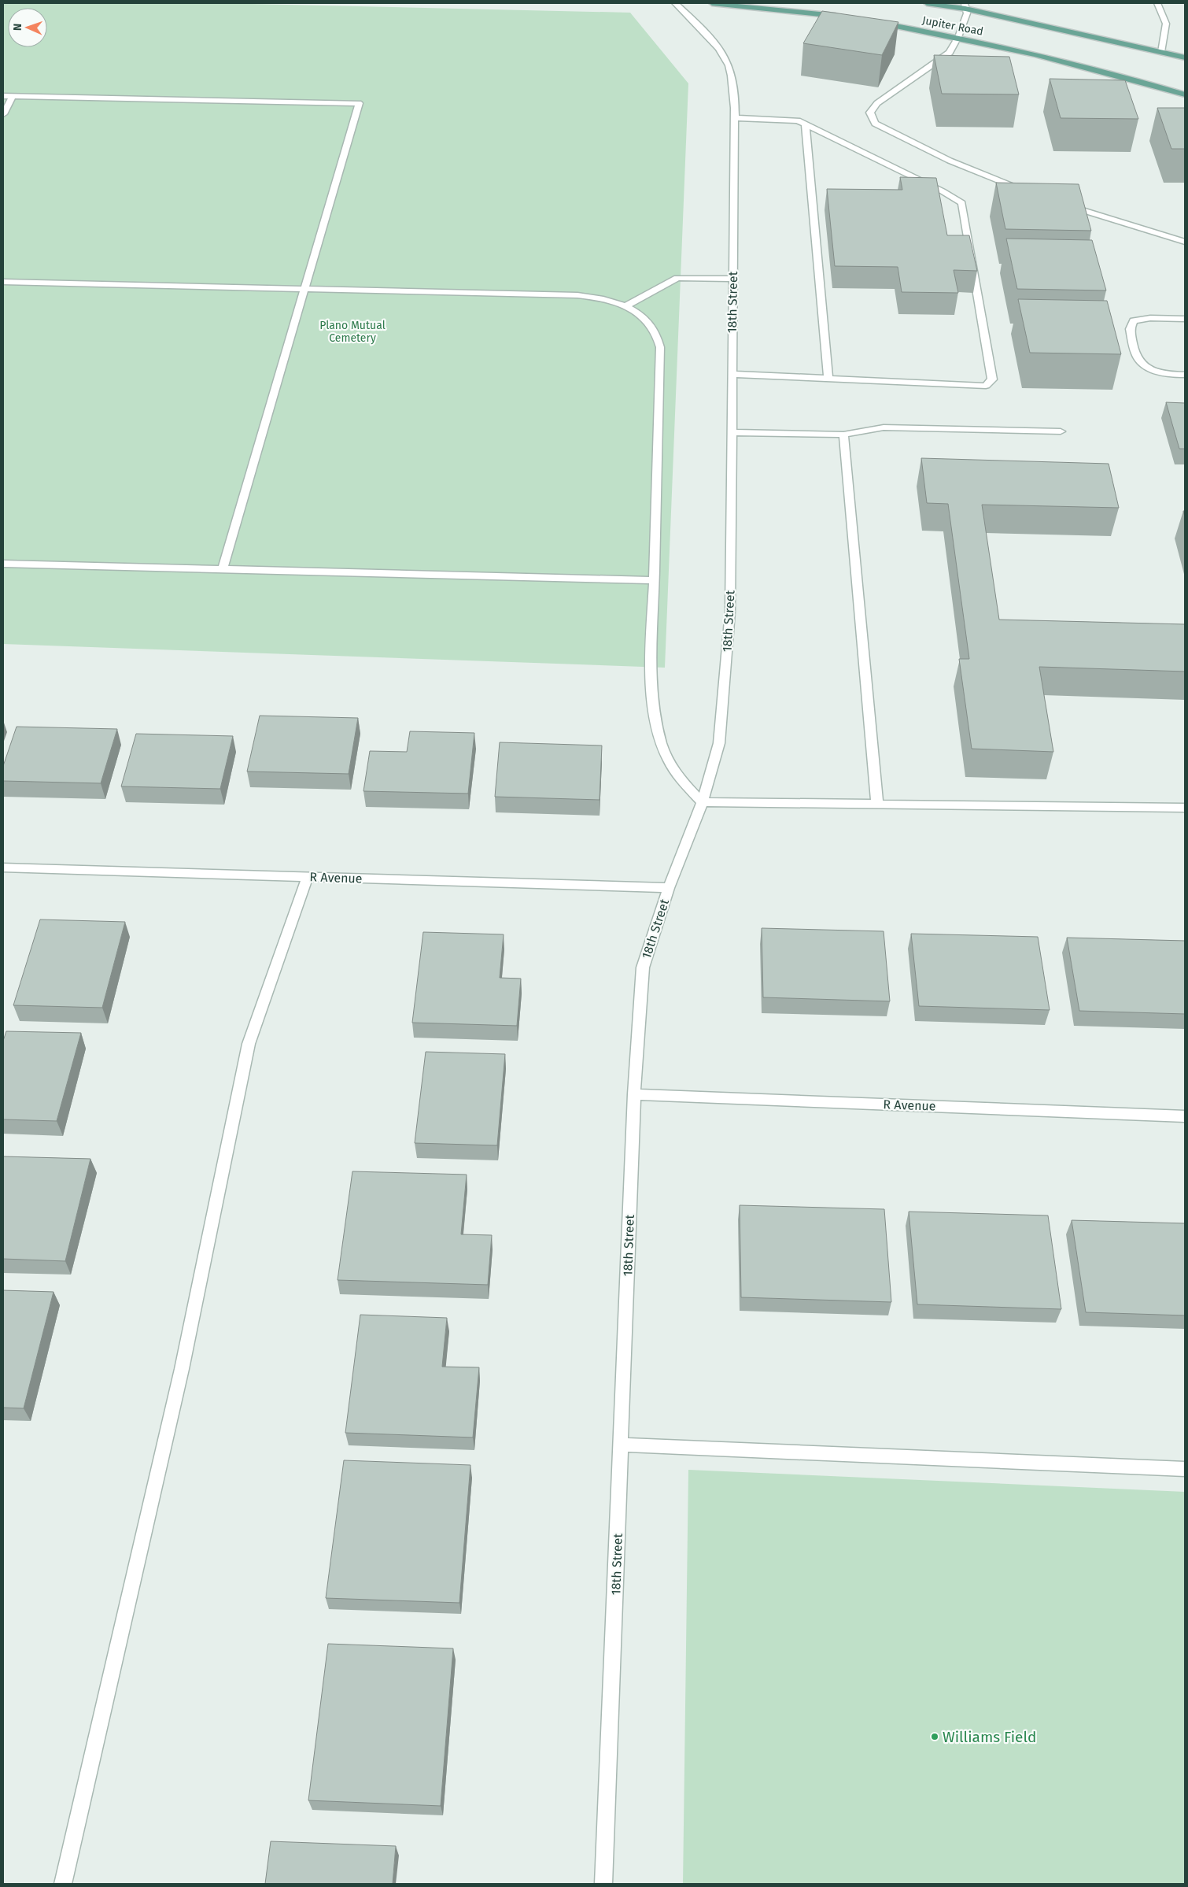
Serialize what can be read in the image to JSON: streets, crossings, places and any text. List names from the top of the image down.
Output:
{
  "streets": {
    "main road": ["Jupiter Road"],
    "street": ["18th Street", "R Avenue"]
  },
  "crossings": [
    ["18th Street", "R Avenue"]
  ],
  "parks": ["Plano Mutual Cemetery"],
  "places": ["Williams Field"],
  "north": "left"
}
